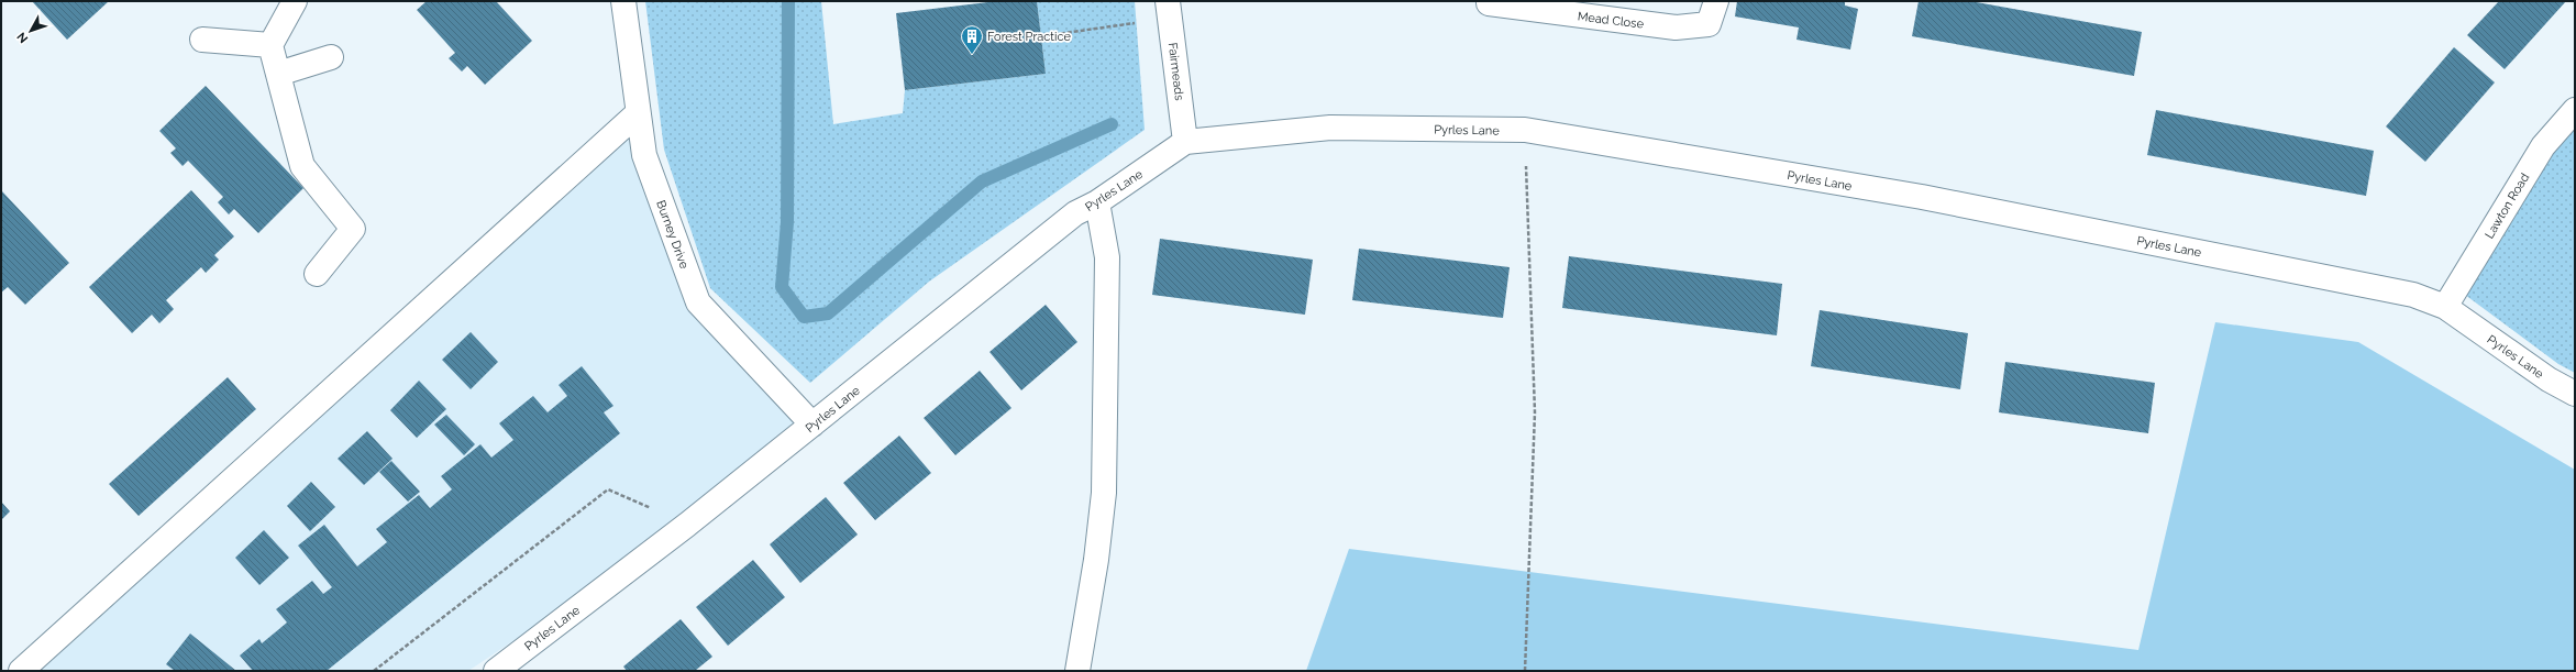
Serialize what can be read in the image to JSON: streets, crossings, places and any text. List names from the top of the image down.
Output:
{
  "streets": {
    "street": [
      "Mead Close",
      "Fairmeads",
      "Pyrles Lane",
      "Lawton Road",
      "Burney Drive"
    ]
  },
  "crossings": [
    ["Fairmeads", "Pyrles Lane"],
    ["Pyrles Lane", "Lawton Road"],
    ["Pyrles Lane", "Burney Drive"]
  ],
  "places": {
    "building": ["Forest Practice"]
  },
  "north": "bottom left"
}
